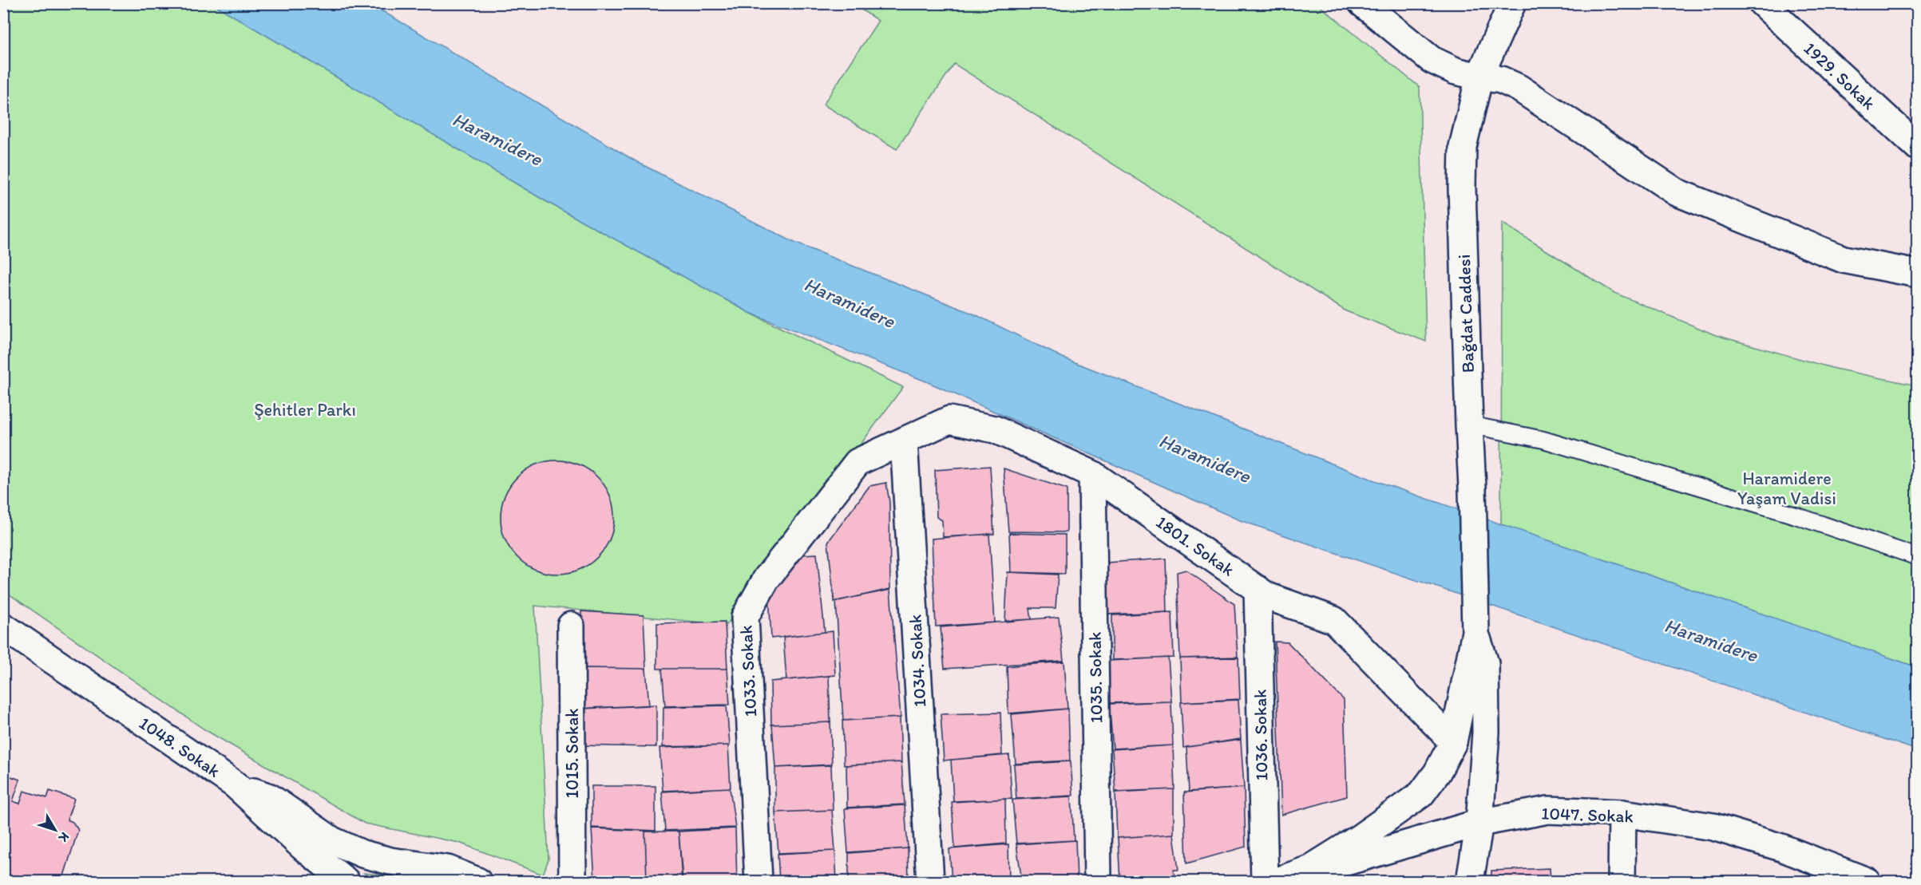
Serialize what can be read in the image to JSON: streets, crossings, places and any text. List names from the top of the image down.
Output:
{
  "streets": {
    "street": [
      "1929. Sokak",
      "Bağdat Caddesi",
      "1801. Sokak",
      "1034. Sokak",
      "1033. Sokak",
      "1035. Sokak",
      "1036. Sokak",
      "1048. Sokak",
      "1015. Sokak",
      "1047. Sokak"
    ]
  },
  "crossings": [
    ["1801. Sokak", "1034. Sokak"],
    ["1801. Sokak", "1033. Sokak"],
    ["1801. Sokak", "1035. Sokak"],
    ["1801. Sokak", "1036. Sokak"],
    ["1034. Sokak", "1033. Sokak"]
  ],
  "water": ["Haramidere"],
  "parks": ["Şehitler Parkı", "Haramidere Yaşam Vadisi"],
  "north": "bottom right"
}
